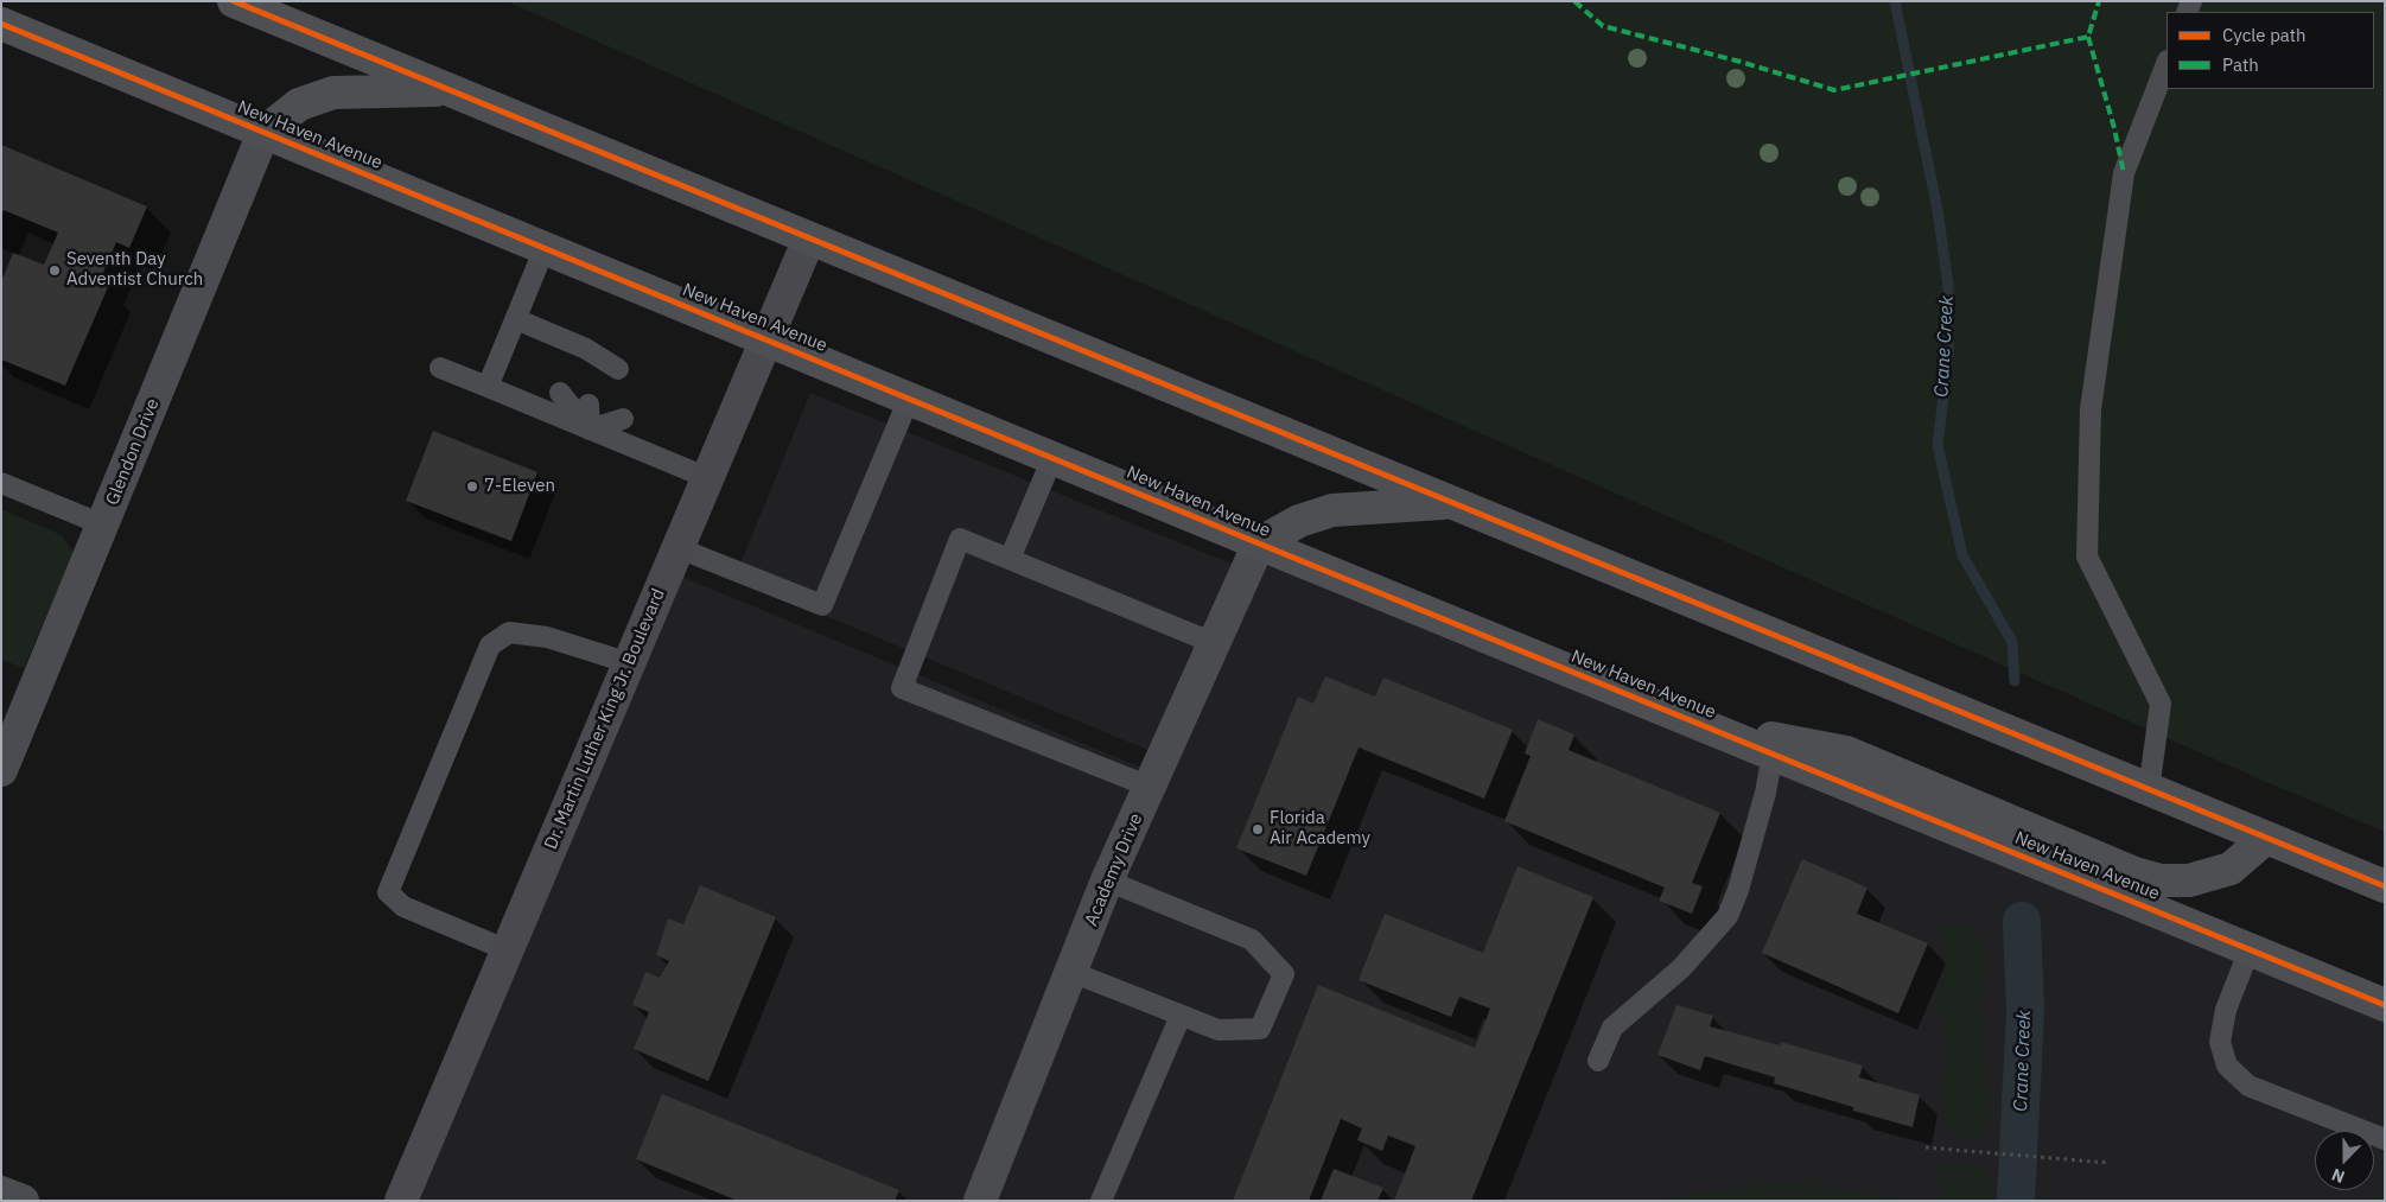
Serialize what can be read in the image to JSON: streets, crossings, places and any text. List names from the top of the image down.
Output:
{
  "streets": {
    "main road": ["New Haven Avenue"],
    "street": ["Glendon Drive", "Dr. Martin Luther King Jr. Boulevard", "Academy Drive"]
  },
  "crossings": [
    ["New Haven Avenue", "Glendon Drive"],
    ["New Haven Avenue", "Dr. Martin Luther King Jr. Boulevard"],
    ["New Haven Avenue", "Academy Drive"]
  ],
  "water": ["Crane Creek"],
  "places": ["Seventh Day Adventist Church", "7-Eleven", "Florida Air Academy"],
  "legend": ["Cycle path", "Path"],
  "north": "bottom"
}
